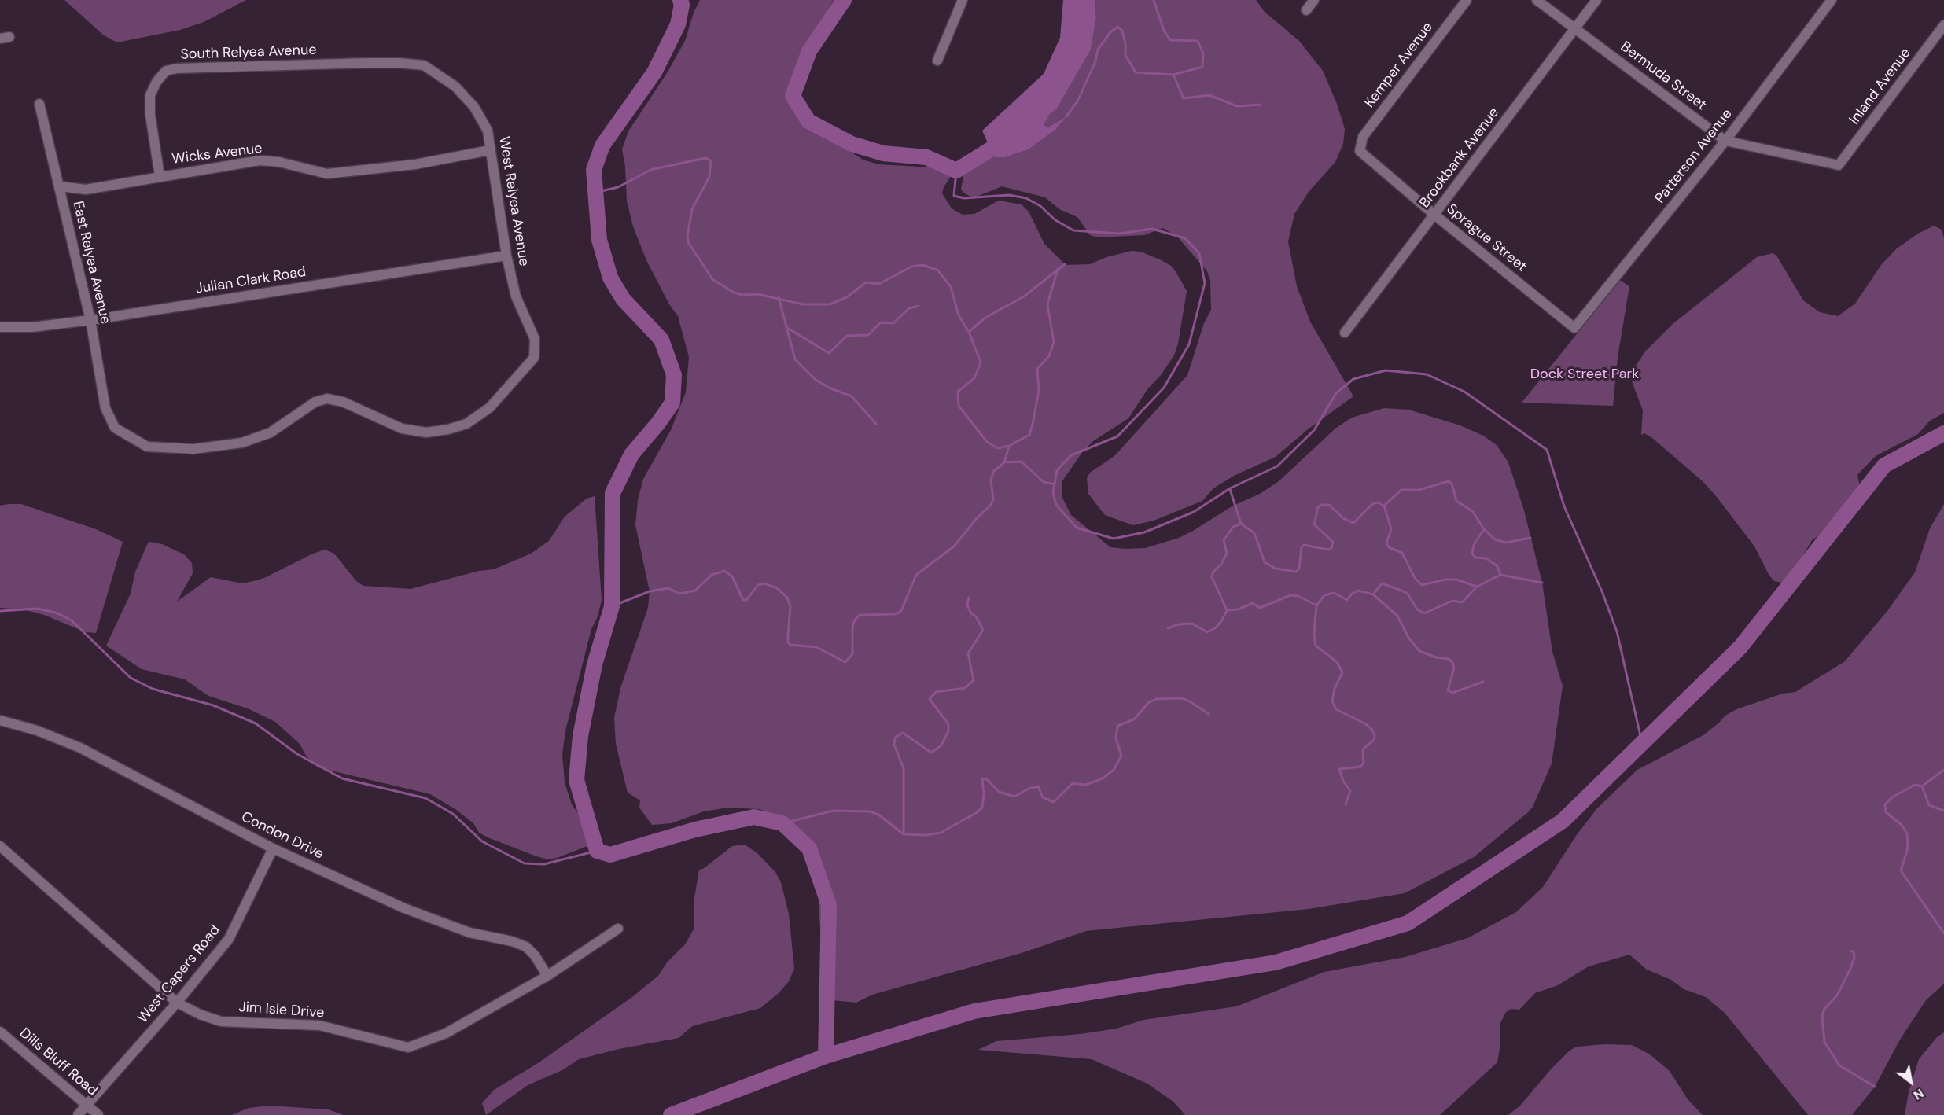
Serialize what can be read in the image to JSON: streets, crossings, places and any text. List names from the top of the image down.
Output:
{
  "streets": {
    "street": [
      "South Relyea Avenue",
      "Kemper Avenue",
      "Bermuda Street",
      "Inland Avenue",
      "Wicks Avenue",
      "Patterson Avenue",
      "Brookbank Avenue",
      "West Relyea Avenue",
      "Sprague Street",
      "East Relyea Avenue",
      "Julian Clark Road",
      "Condon Drive",
      "West Capers Road",
      "Jim Isle Drive",
      "Dills Bluff Road"
    ]
  },
  "crossings": [
    ["South Relyea Avenue", "Wicks Avenue"],
    ["South Relyea Avenue", "West Relyea Avenue"],
    ["Kemper Avenue", "Sprague Street"],
    ["Bermuda Street", "Inland Avenue"],
    ["Bermuda Street", "Patterson Avenue"],
    ["Bermuda Street", "Brookbank Avenue"],
    ["Wicks Avenue", "West Relyea Avenue"],
    ["Wicks Avenue", "East Relyea Avenue"],
    ["Patterson Avenue", "Sprague Street"],
    ["Brookbank Avenue", "Sprague Street"],
    ["West Relyea Avenue", "East Relyea Avenue"],
    ["West Relyea Avenue", "Julian Clark Road"],
    ["East Relyea Avenue", "Julian Clark Road"],
    ["Condon Drive", "West Capers Road"],
    ["Condon Drive", "Jim Isle Drive"],
    ["West Capers Road", "Jim Isle Drive"],
    ["West Capers Road", "Dills Bluff Road"]
  ],
  "parks": ["Dock Street Park"],
  "north": "bottom right"
}
